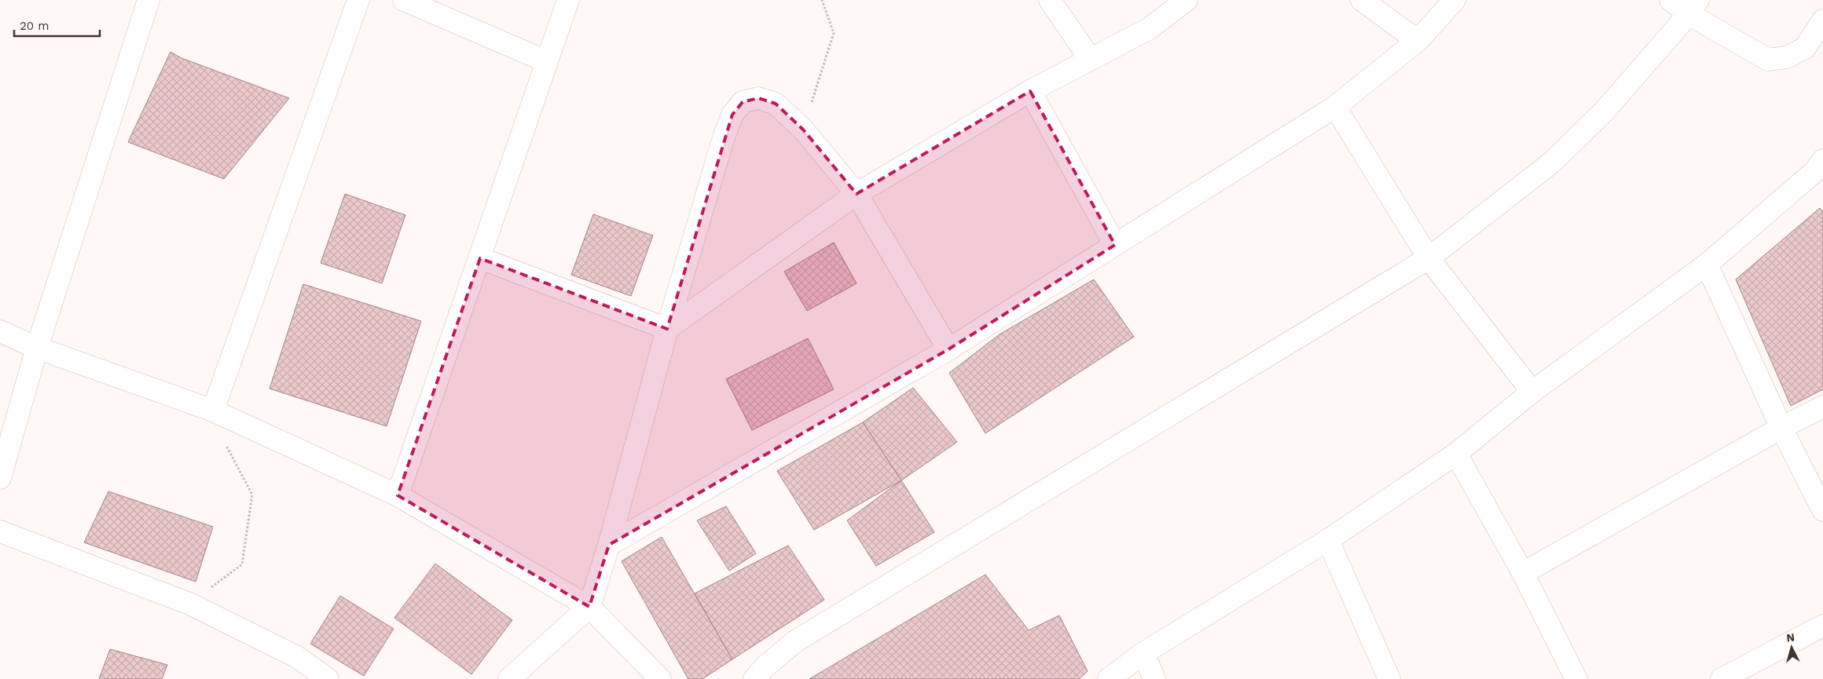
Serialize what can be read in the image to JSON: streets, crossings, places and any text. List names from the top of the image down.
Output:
{
  "scale_bar": "20 m",
  "north": "top"
}
